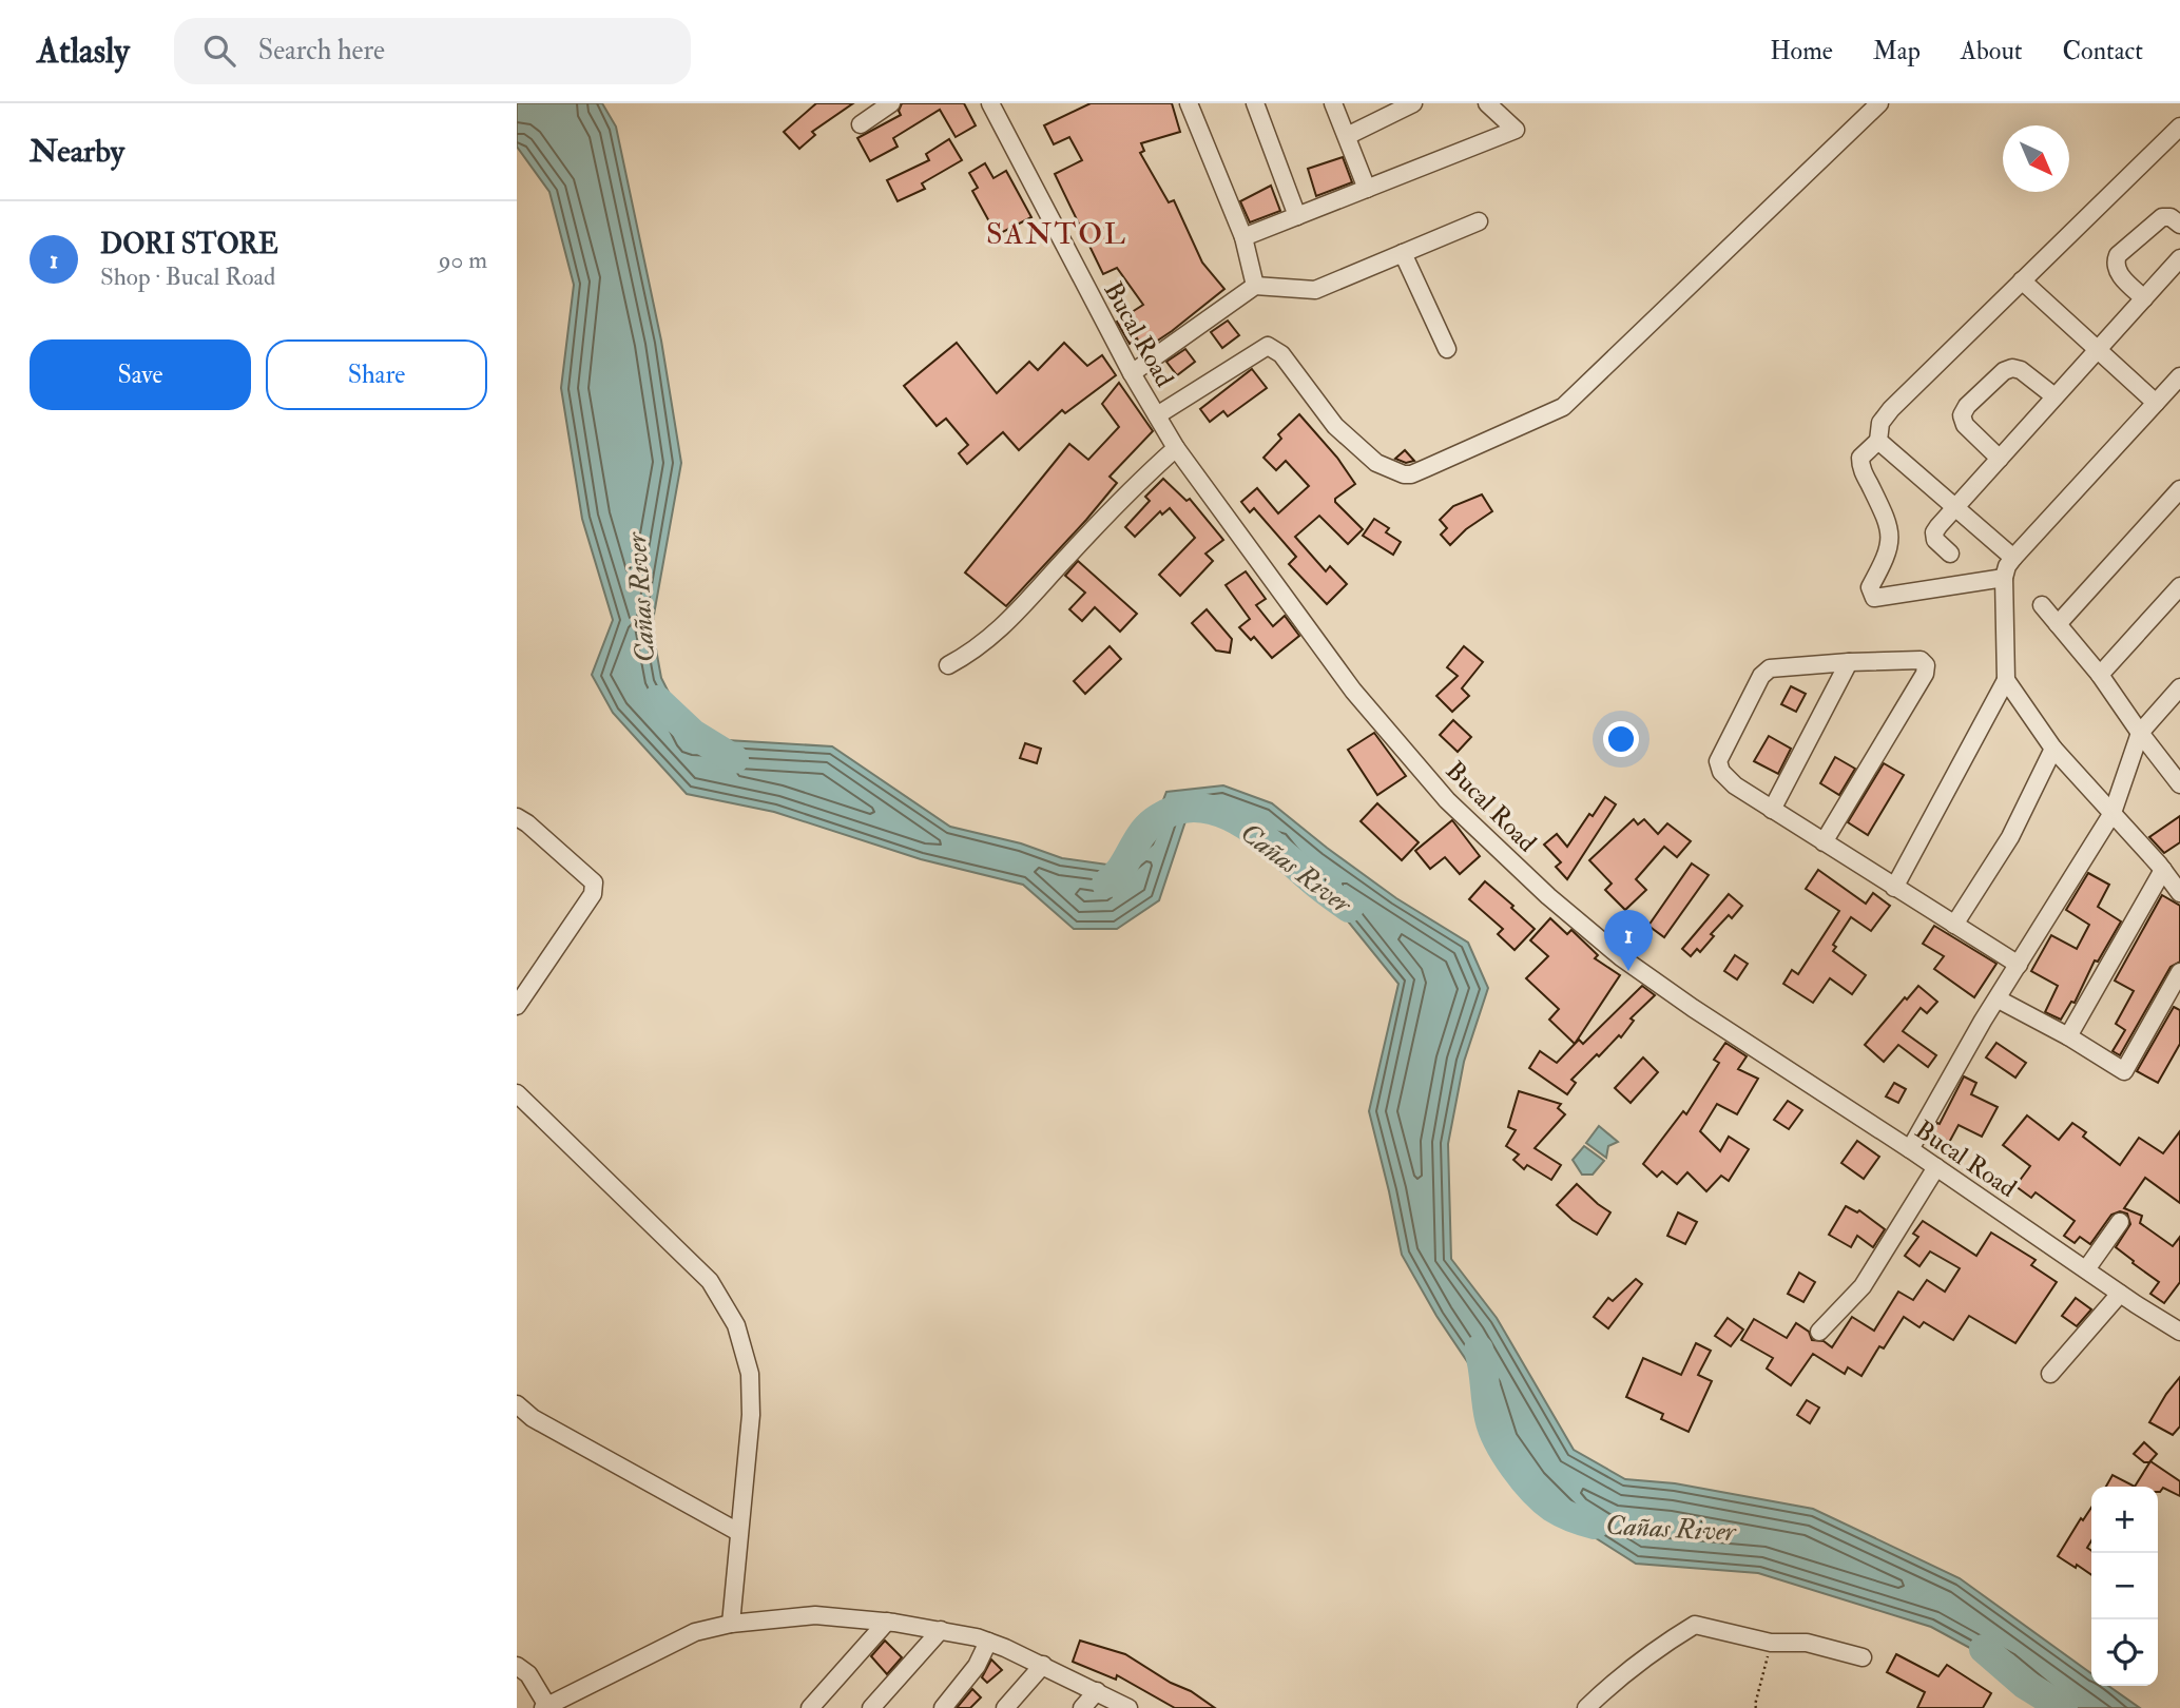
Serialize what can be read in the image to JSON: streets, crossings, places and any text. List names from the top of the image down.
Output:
{
  "streets": {
    "street": ["Bucal Road"]
  },
  "districts": ["SANTOL"],
  "water": ["Cañas River"],
  "north": "bottom right",
  "page": {
    "header": "Atlasly",
    "search": "Search here",
    "nav": [
      "Home",
      "Map",
      "About",
      "Contact"
    ],
    "heading": "Nearby",
    "list": [
      {
        "mark": "1",
        "name": "DORI STORE",
        "note": "Shop · Bucal Road",
        "value": "90 m"
      }
    ],
    "buttons": ["Save", "Share"],
    "pins": "1",
    "map_buttons": ["+", "−"]
  }
}
